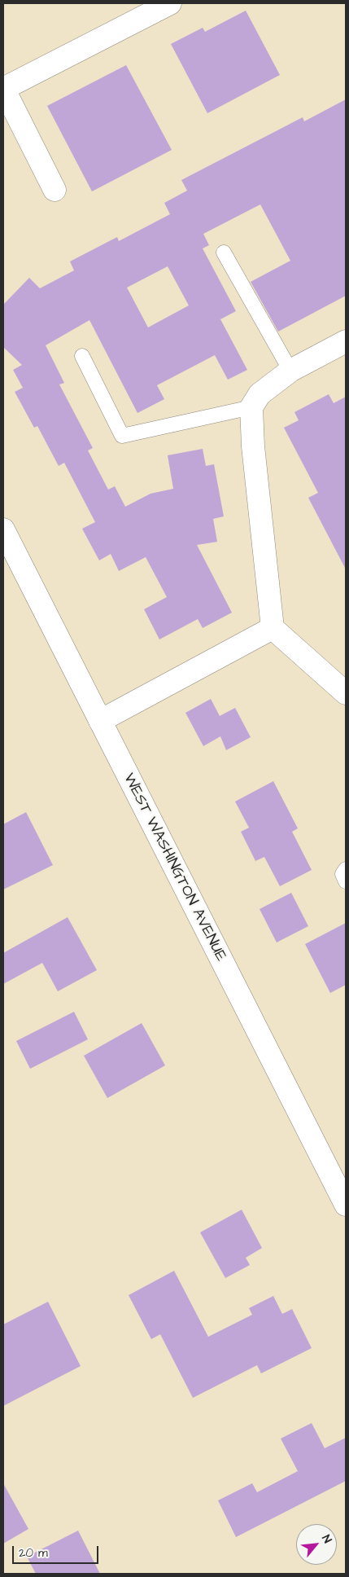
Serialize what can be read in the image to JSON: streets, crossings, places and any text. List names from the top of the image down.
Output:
{
  "streets": {
    "street": ["WEST WASHINGTON AVENUE"]
  },
  "scale_bar": "20 m",
  "north": "top right"
}
